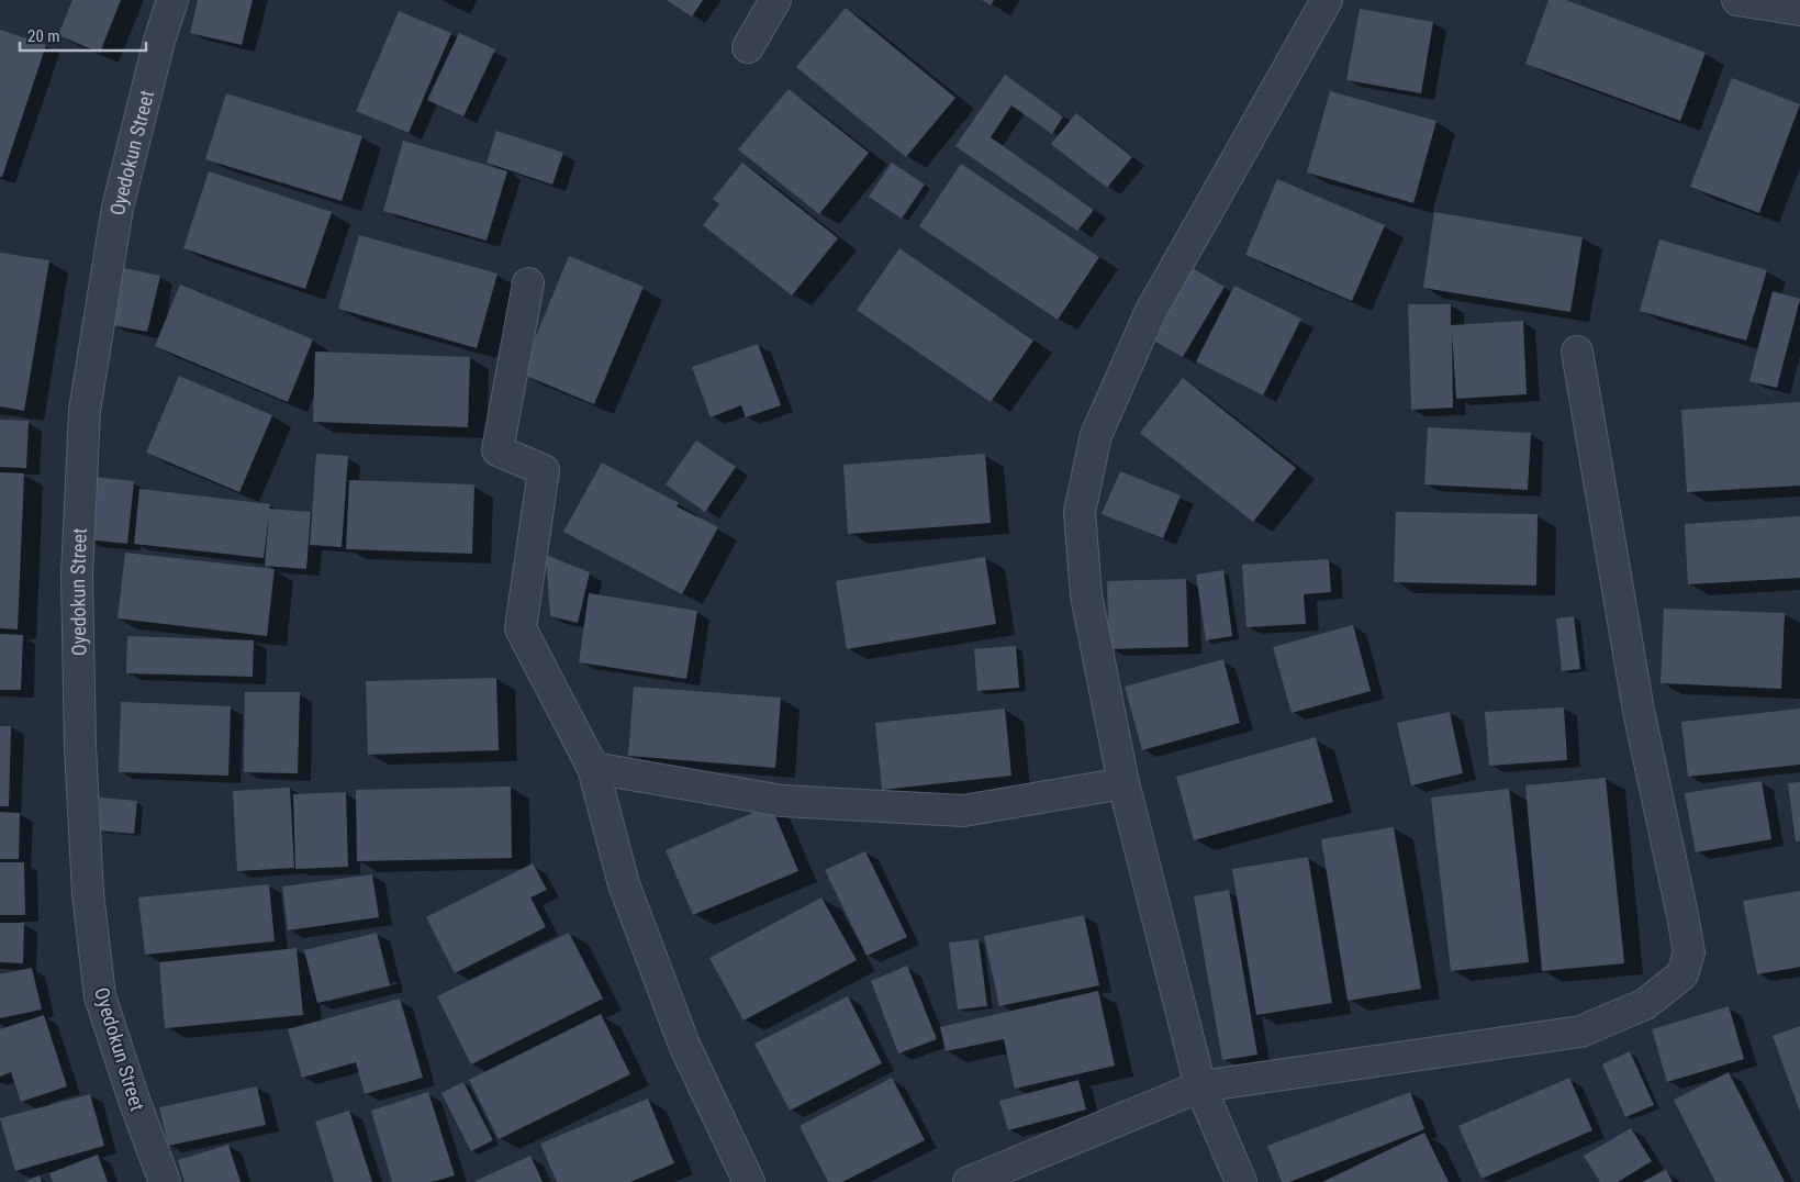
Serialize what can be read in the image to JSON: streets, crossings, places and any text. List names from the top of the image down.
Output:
{
  "streets": {
    "street": ["Oyedokun Street"]
  },
  "scale_bar": "20 m"
}
